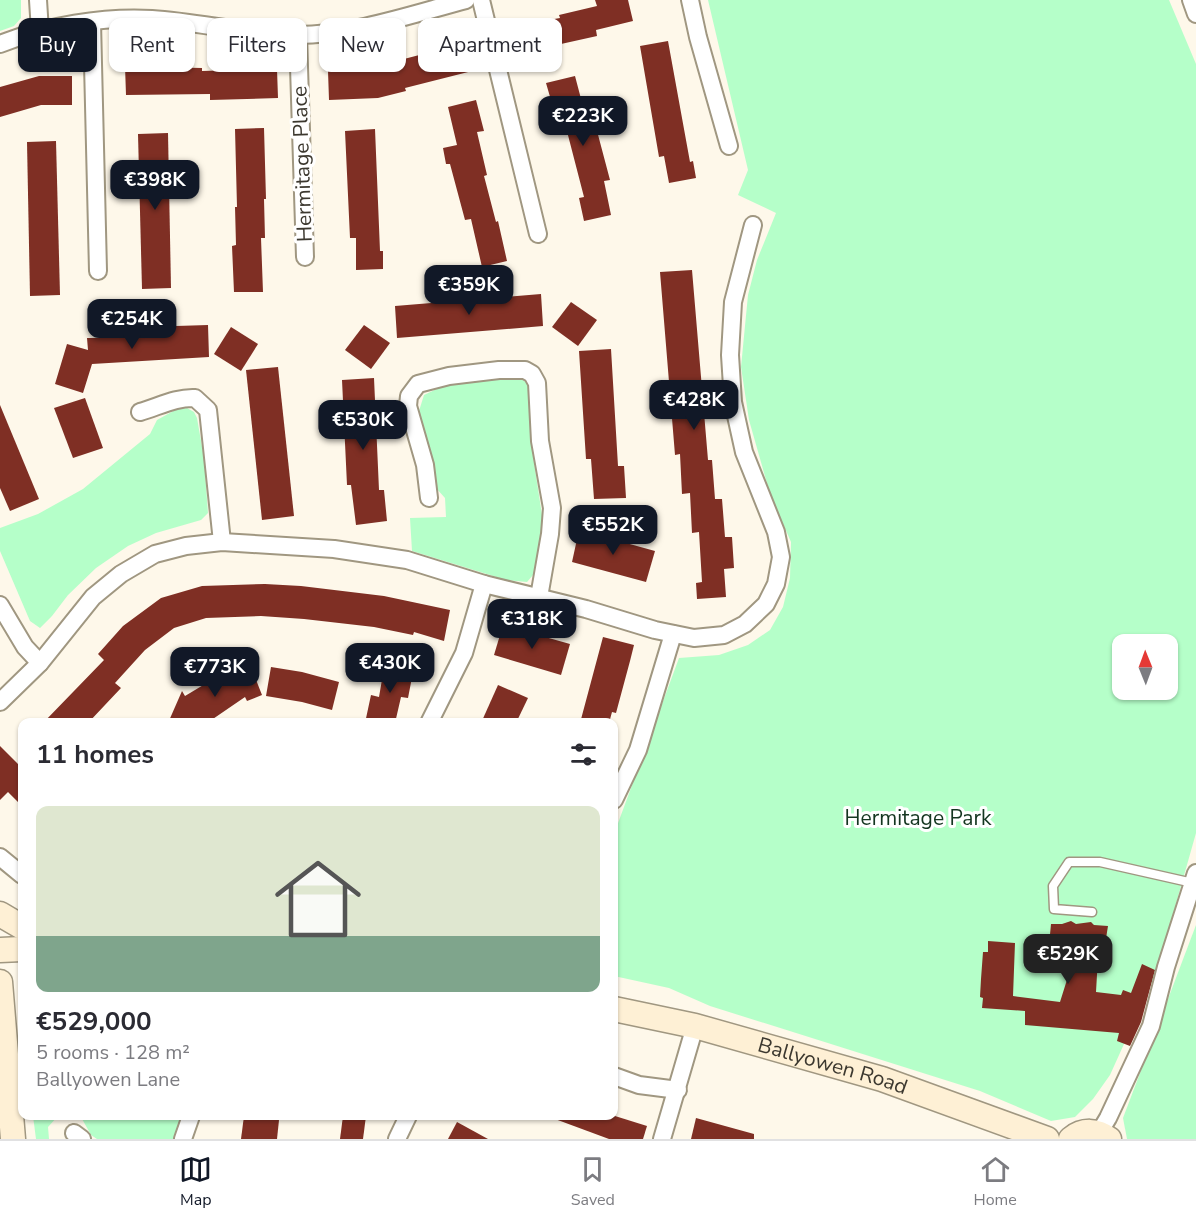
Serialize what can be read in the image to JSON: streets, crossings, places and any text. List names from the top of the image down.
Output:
{
  "streets": {
    "street": ["Hermitage Place", "Ballyowen Road"]
  },
  "parks": ["Hermitage Park"],
  "north": "top",
  "page": {
    "chip": [
      "Buy",
      "Rent",
      "Filters",
      "New",
      "Apartment"
    ],
    "price": [
      "€223K",
      "€398K",
      "€359K",
      "€254K",
      "€428K",
      "€530K",
      "€552K",
      "€318K",
      "€430K",
      "€773K",
      "€529K"
    ],
    "heading": "11 homes",
    "list": [
      {
        "name": "€529,000",
        "note": "5 rooms · 128 m² · Ballyowen Lane"
      }
    ],
    "tabs": ["Map", "Saved", "Home"]
  }
}
